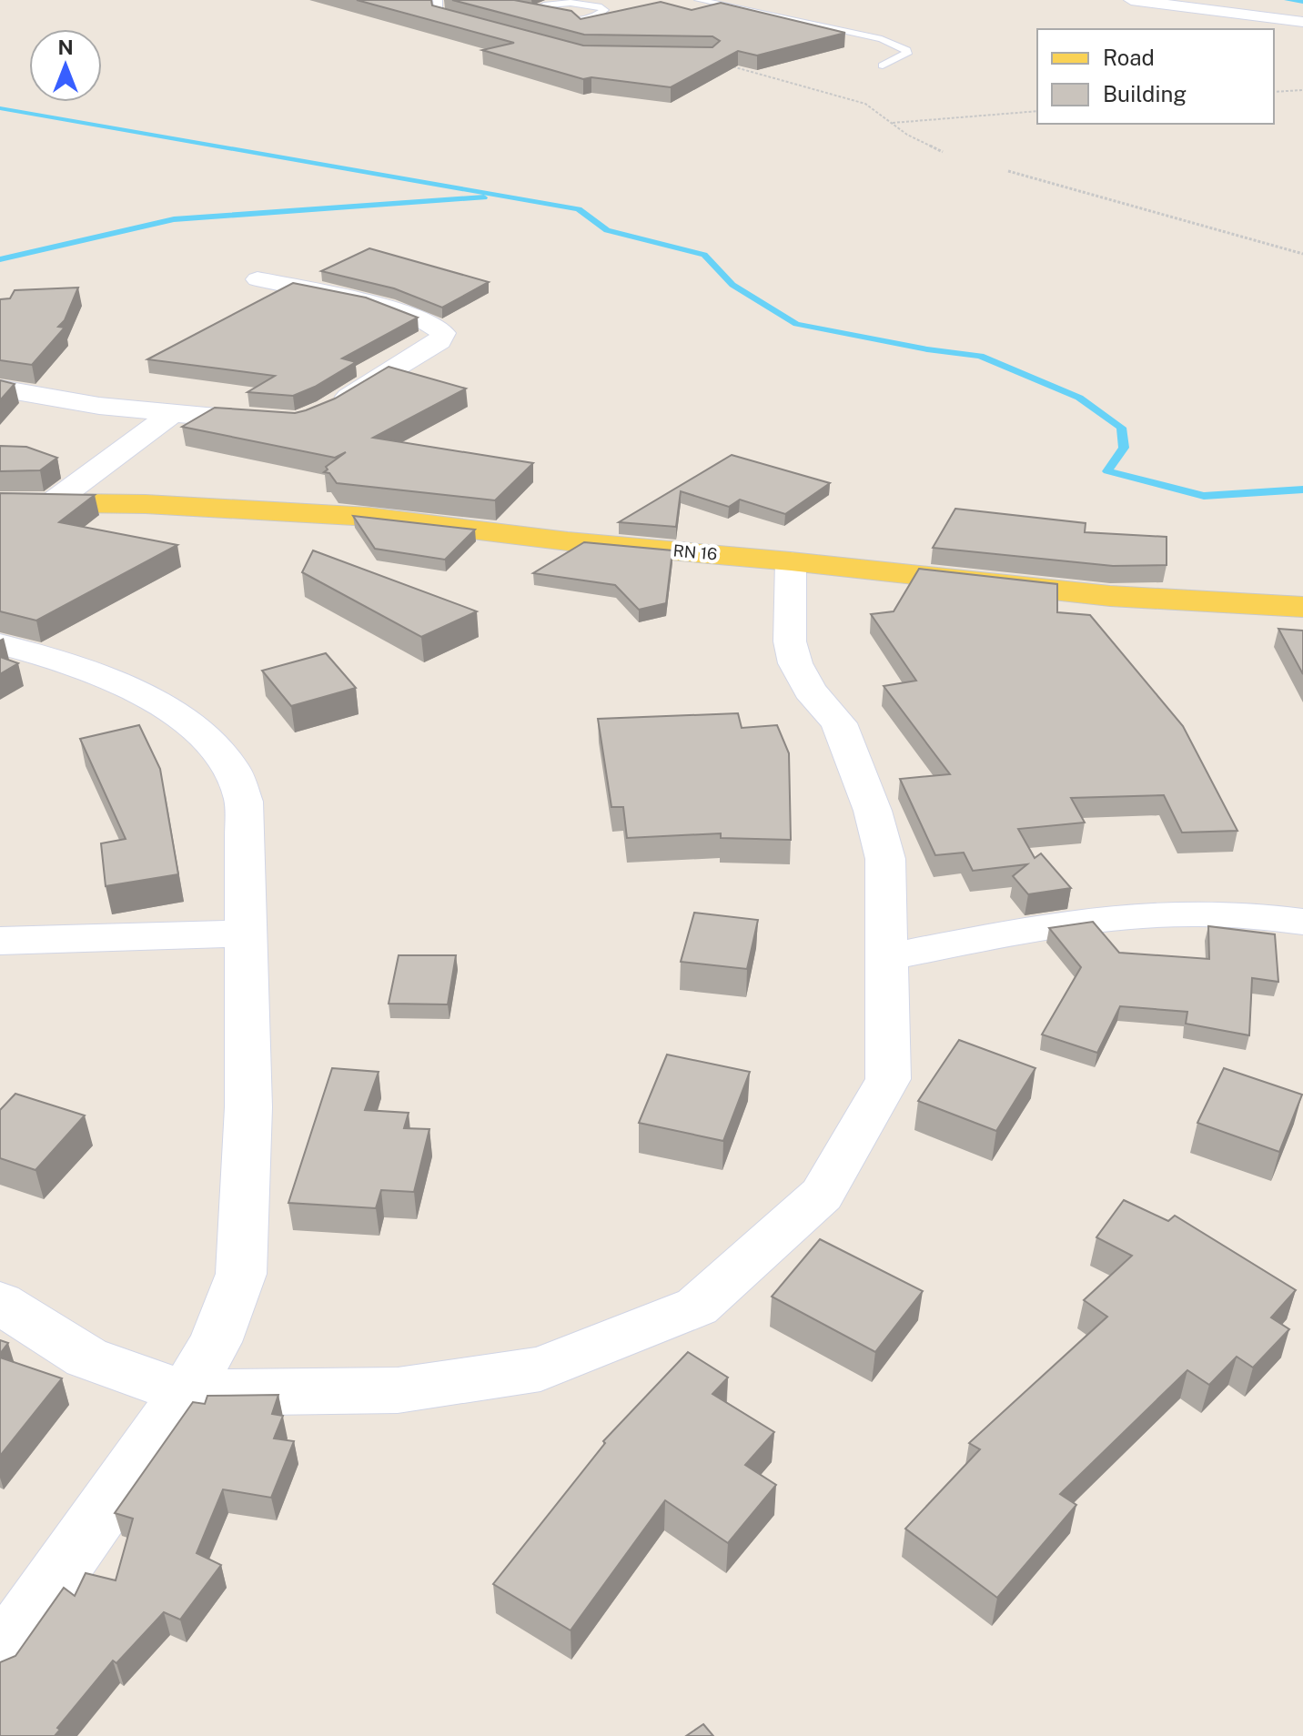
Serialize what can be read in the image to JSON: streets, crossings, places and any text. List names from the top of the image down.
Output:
{
  "streets": {
    "main road": ["RN 16"]
  },
  "legend": ["Road", "Building"],
  "north": "top"
}
